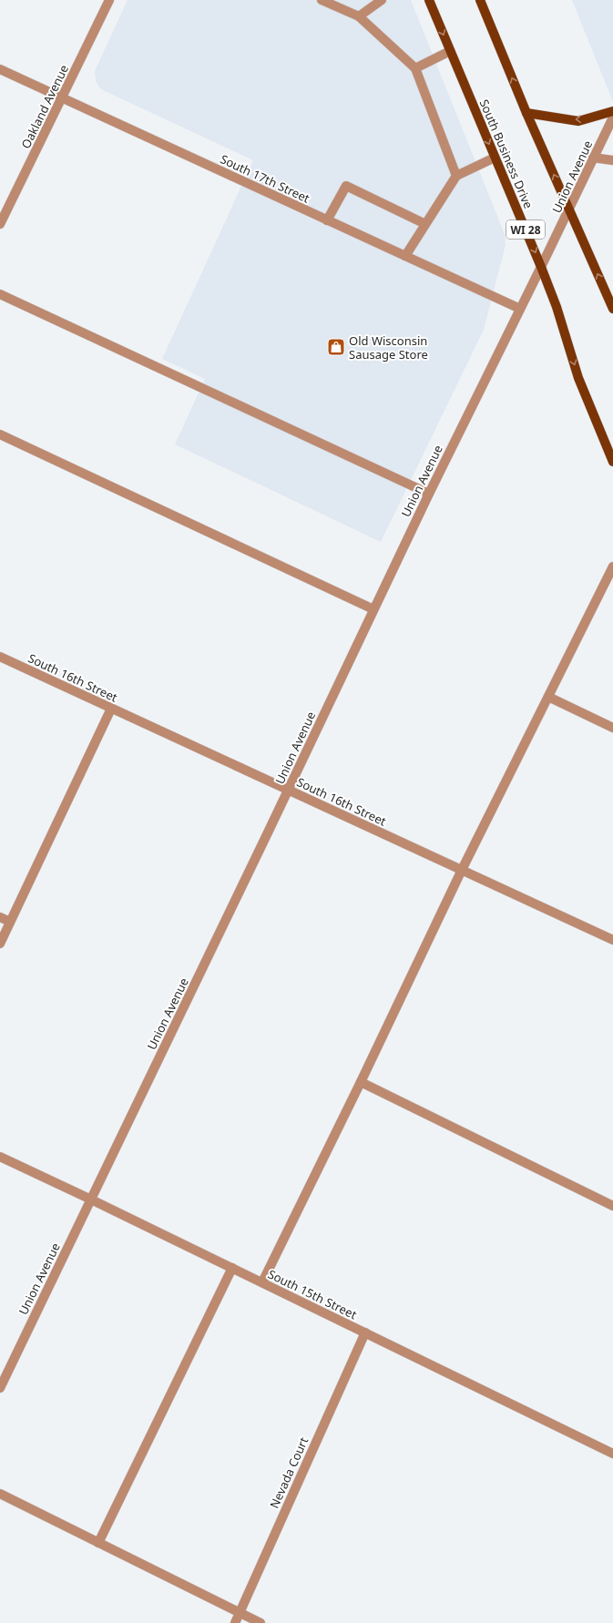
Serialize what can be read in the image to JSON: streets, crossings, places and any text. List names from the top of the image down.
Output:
{
  "streets": {
    "main road": ["South Business Drive", "WI 28"],
    "street": [
      "Oakland Avenue",
      "Union Avenue",
      "South 17th Street",
      "South 16th Street",
      "South 15th Street",
      "Nevada Court"
    ]
  },
  "crossings": [
    ["Oakland Avenue", "South 17th Street"],
    ["South Business Drive", "Union Avenue"],
    ["Union Avenue", "South 17th Street"],
    ["Union Avenue", "South 16th Street"],
    ["Union Avenue", "South 15th Street"],
    ["South 15th Street", "Nevada Court"]
  ],
  "places": {
    "shop": ["Old Wisconsin Sausage Store"]
  }
}
